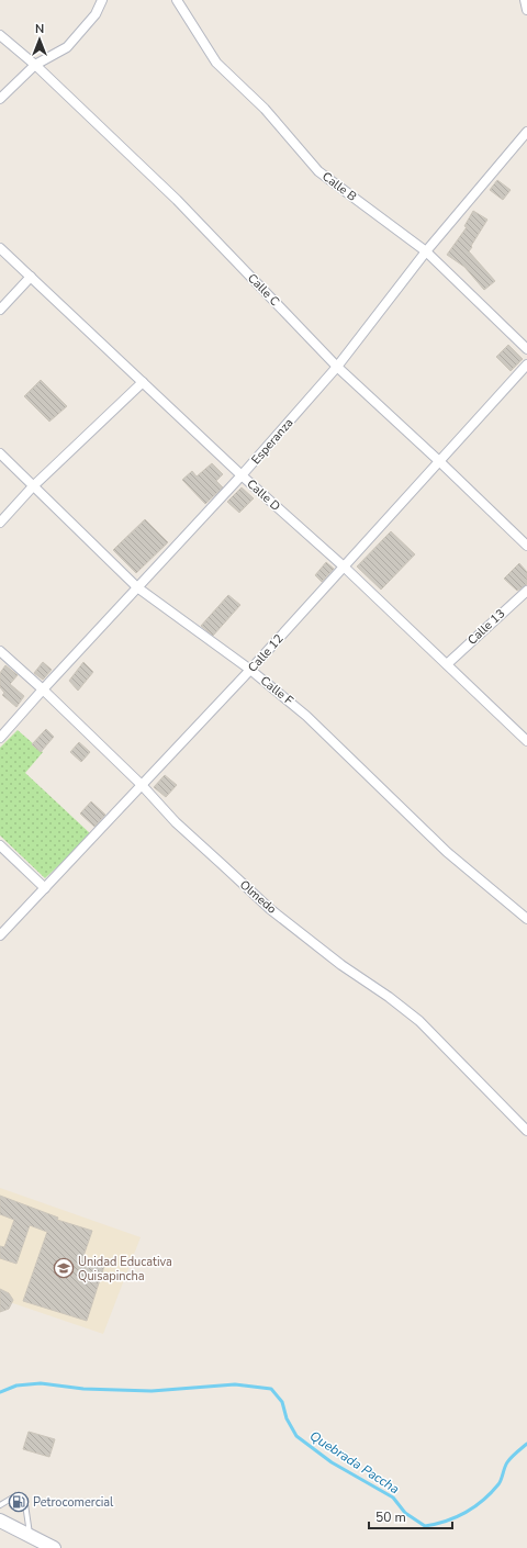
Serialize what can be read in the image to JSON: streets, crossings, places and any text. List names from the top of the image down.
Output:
{
  "streets": {
    "street": [
      "Calle B",
      "Calle C",
      "Esperanza",
      "Calle D",
      "Calle 13",
      "Calle 12",
      "Calle F",
      "Olmedo"
    ]
  },
  "crossings": [
    ["Calle B", "Esperanza"],
    ["Calle C", "Esperanza"],
    ["Calle C", "Calle 12"],
    ["Esperanza", "Calle D"],
    ["Esperanza", "Calle F"],
    ["Esperanza", "Olmedo"],
    ["Calle D", "Calle 13"],
    ["Calle D", "Calle 12"],
    ["Calle 12", "Calle F"],
    ["Calle 12", "Olmedo"]
  ],
  "water": ["Quebrada Paccha"],
  "places": {
    "school or university": ["Unidad Educativa Quisapincha"],
    "fuel station": ["Petrocomercial"]
  },
  "scale_bar": "50 m",
  "north": "top"
}
